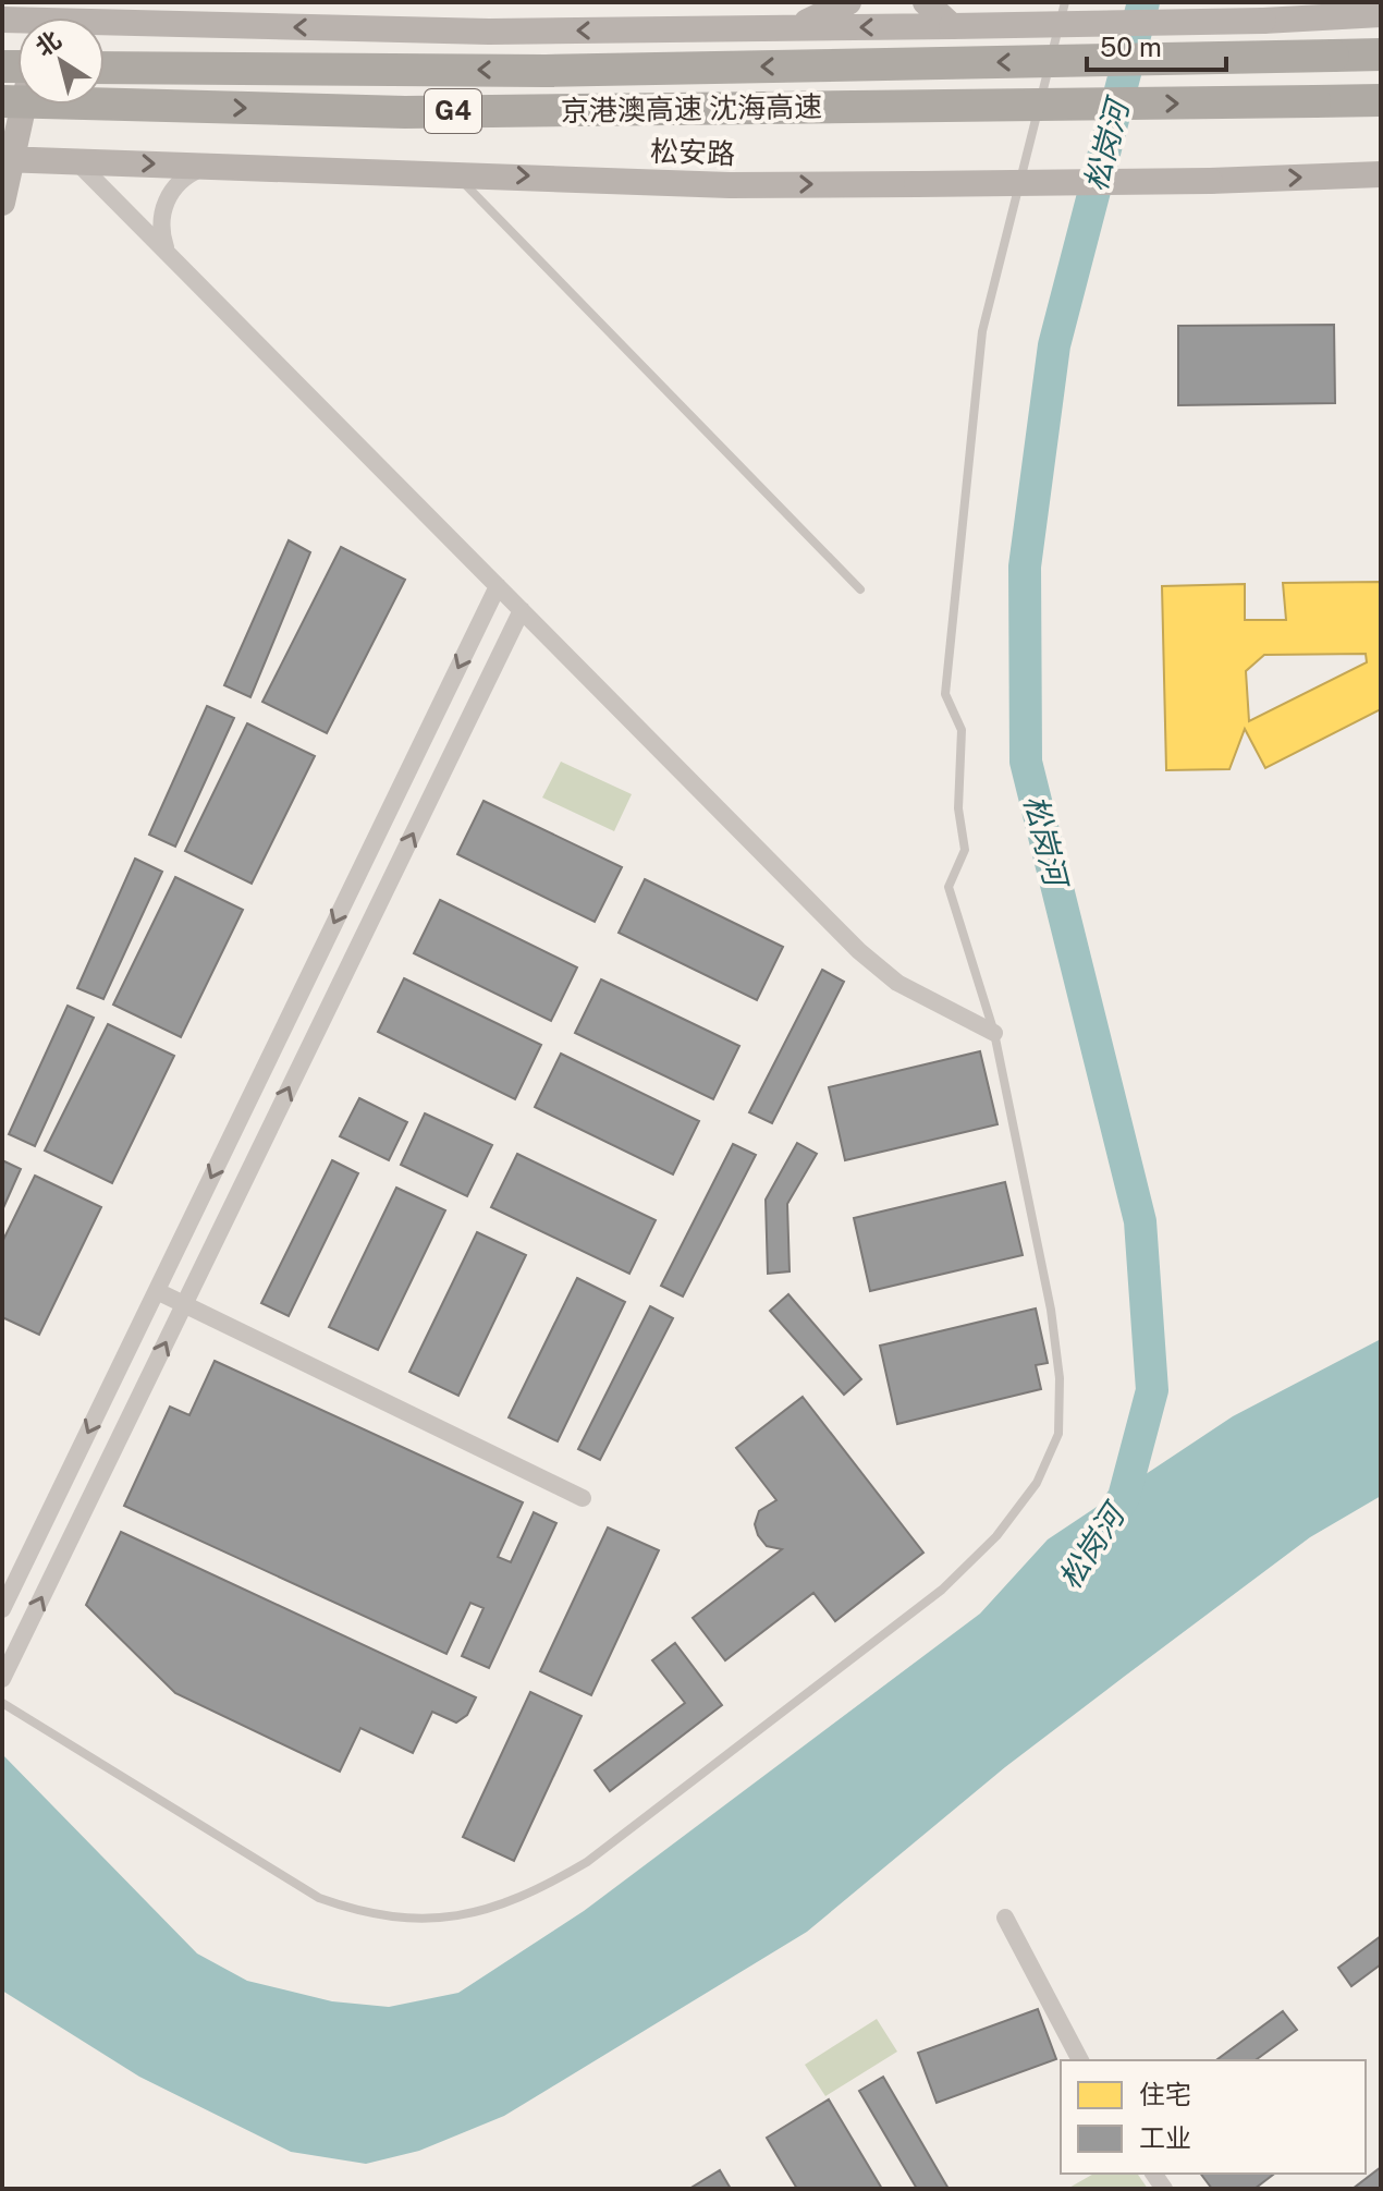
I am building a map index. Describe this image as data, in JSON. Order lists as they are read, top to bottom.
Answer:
{
  "streets": {
    "highway": ["京港澳高速 沈海高速", "G4"],
    "main road": ["松安路"]
  },
  "water": ["松岗河"],
  "legend": ["住宅", "工业"],
  "scale_bar": "50 m",
  "north": "top left"
}
